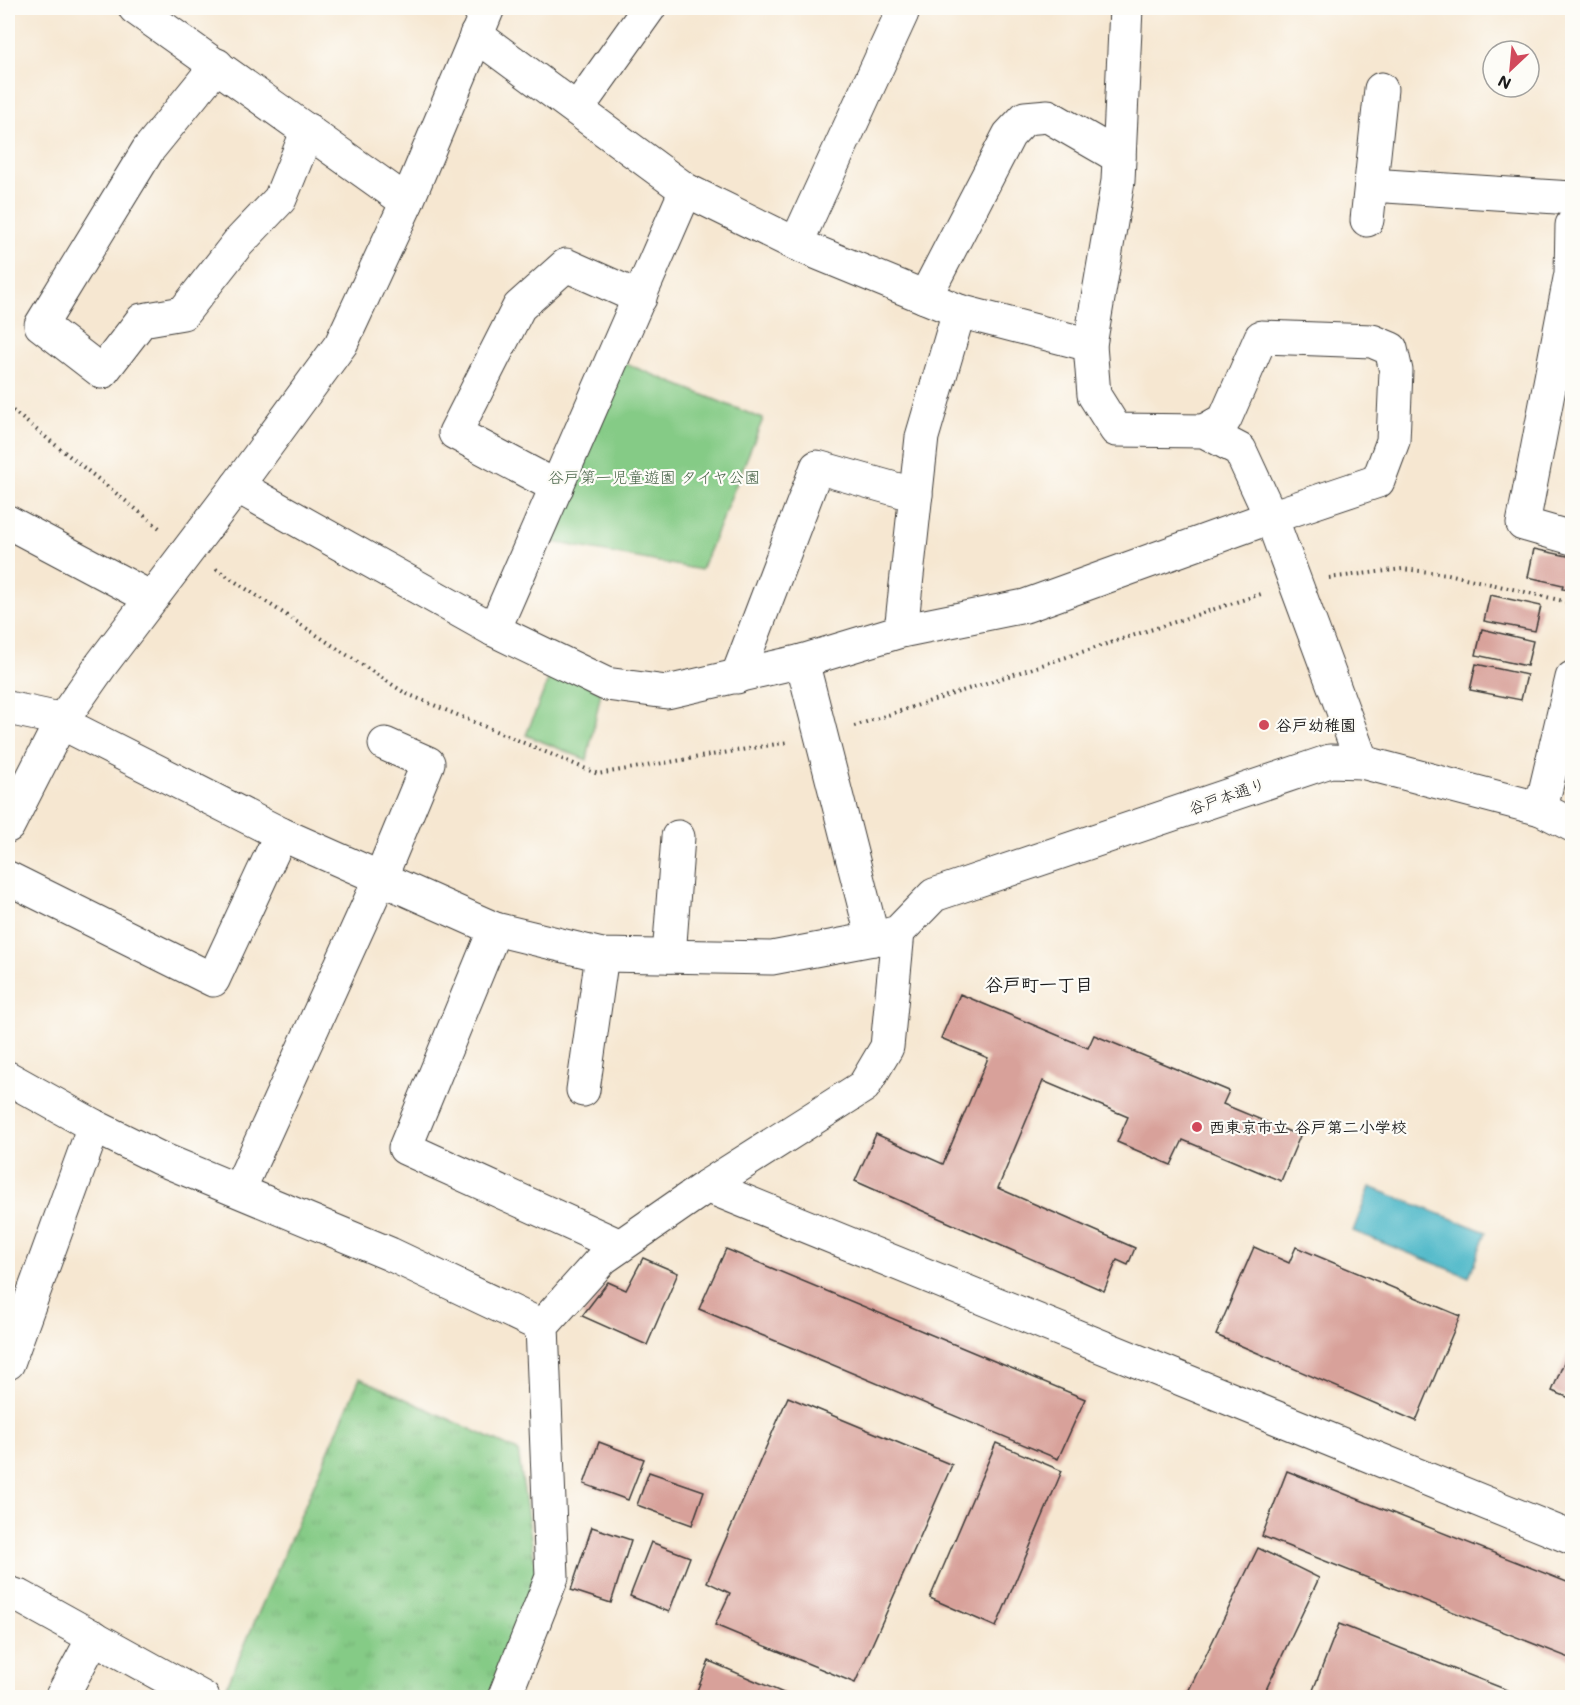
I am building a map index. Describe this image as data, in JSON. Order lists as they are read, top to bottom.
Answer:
{
  "streets": {
    "street": ["谷戸本通り"]
  },
  "districts": ["谷戸町一丁目"],
  "parks": ["谷戸第一児童遊園 タイヤ公園"],
  "places": ["谷戸幼稚園", "西東京市立 谷戸第二小学校"],
  "north": "bottom left"
}
